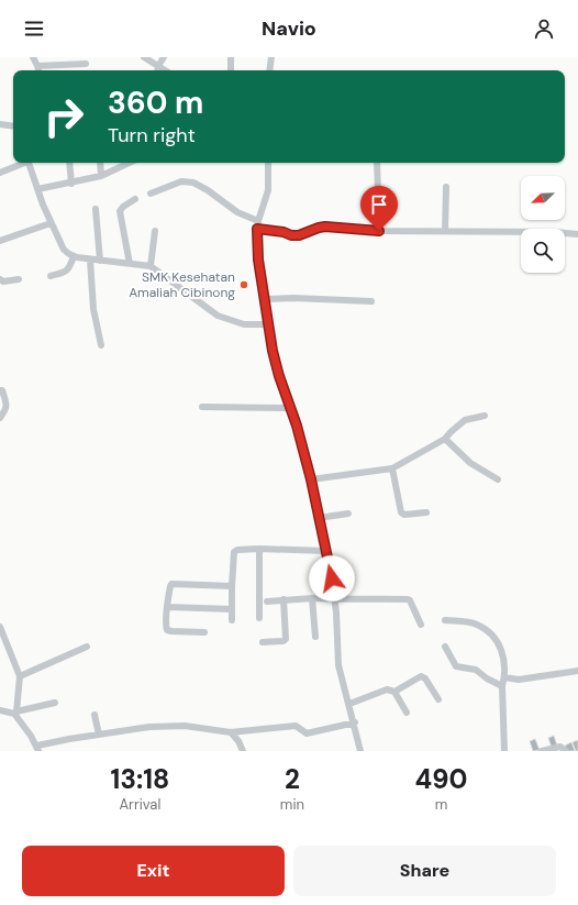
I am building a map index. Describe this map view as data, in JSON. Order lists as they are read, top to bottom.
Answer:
{
  "places": ["SMK Kesehatan Amaliah Cibinong"],
  "north": "bottom left",
  "page": {
    "header": "Navio",
    "turn": ["360 m", "Turn right"],
    "eta": [
      "13:18",
      "Arrival",
      "2",
      "min",
      "490",
      "m"
    ],
    "buttons": ["Exit", "Share"]
  }
}
